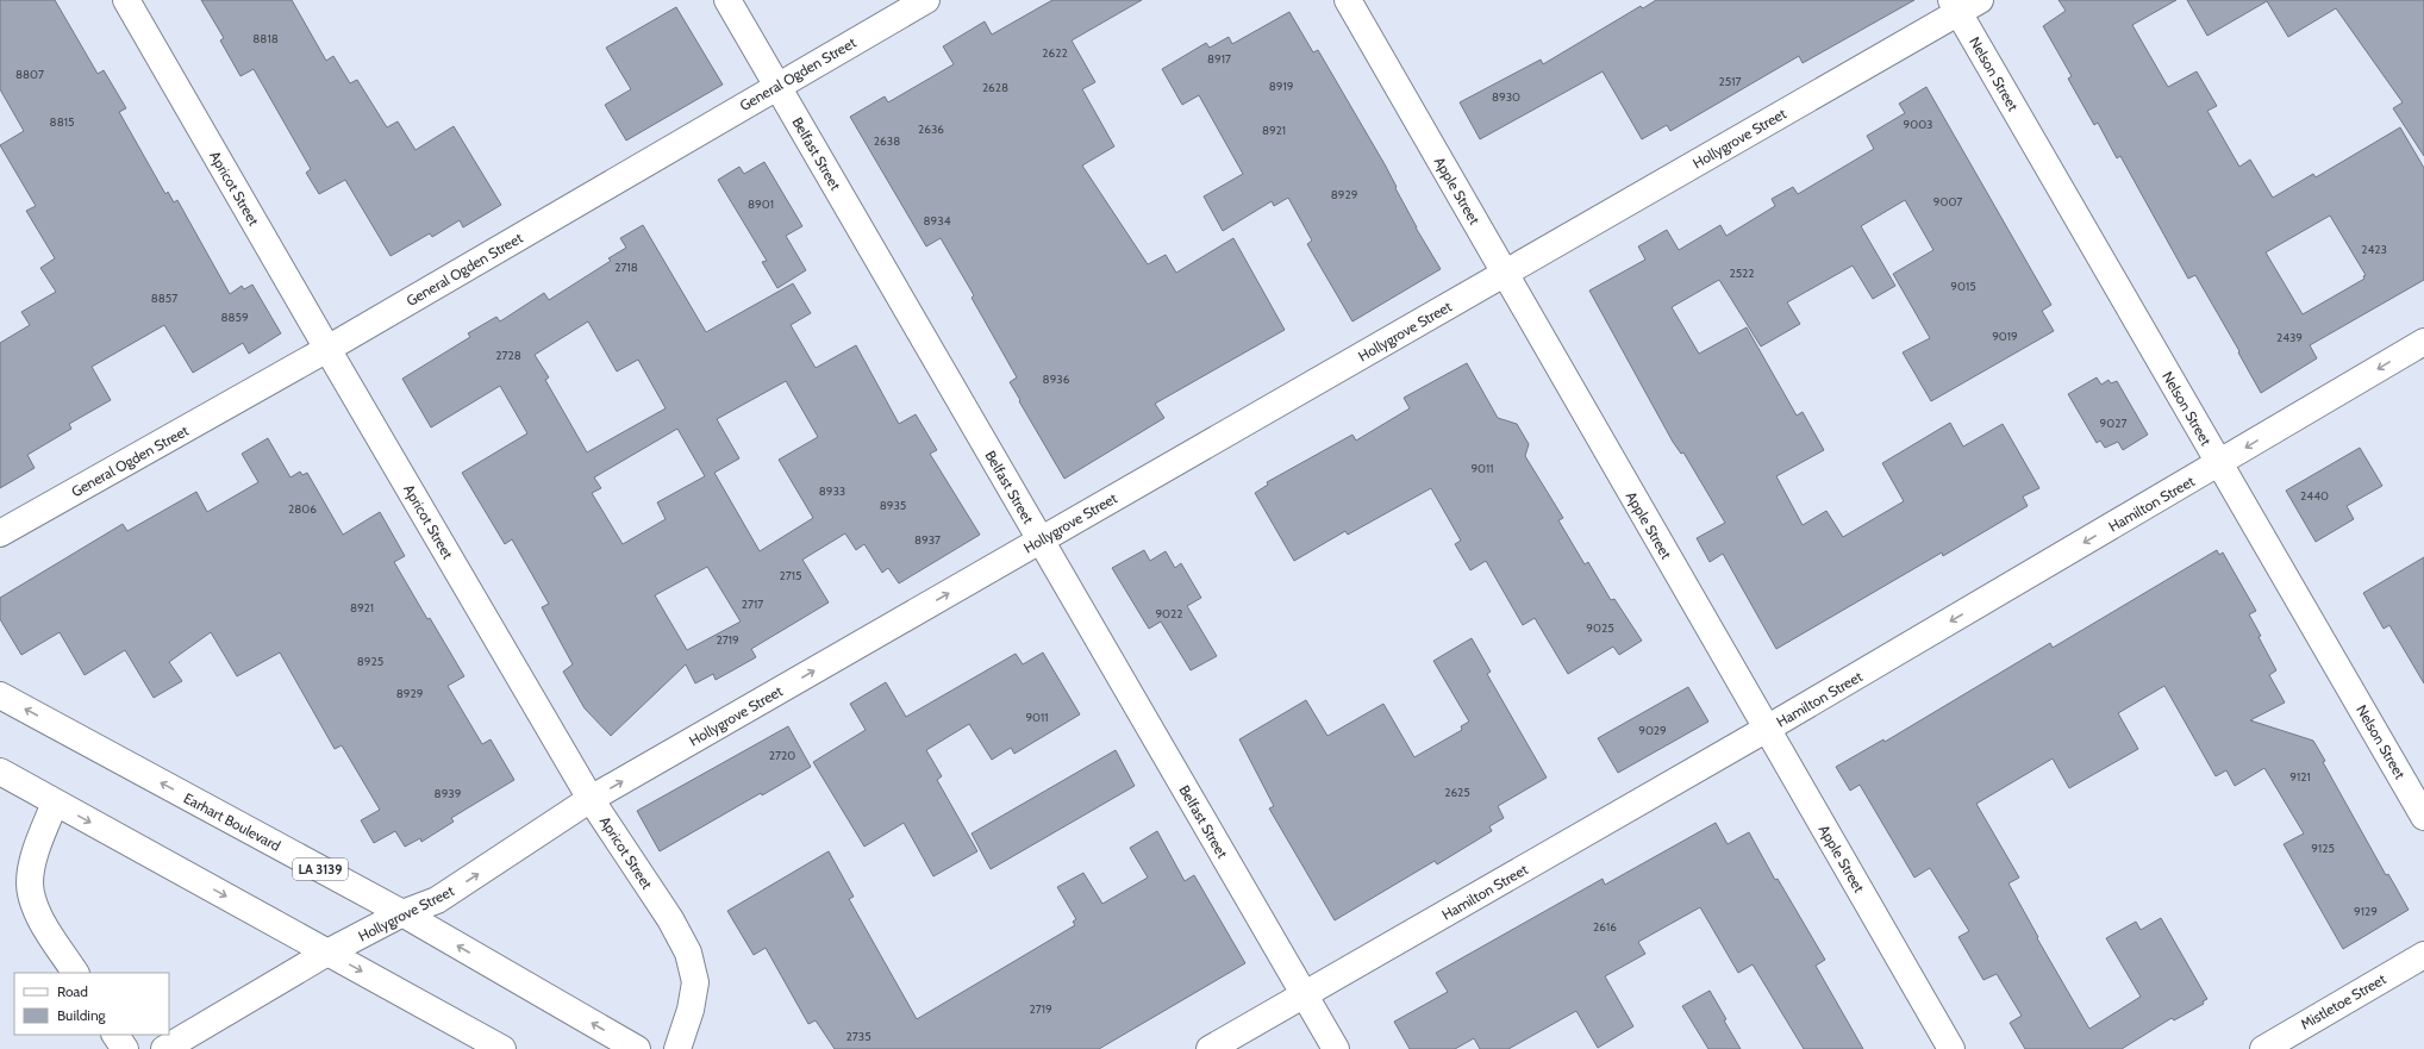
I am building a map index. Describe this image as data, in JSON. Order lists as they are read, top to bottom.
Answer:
{
  "streets": {
    "street": [
      "General Ogden Street",
      "Nelson Street",
      "Hollygrove Street",
      "Belfast Street",
      "Apricot Street",
      "Apple Street",
      "Hamilton Street",
      "Earhart Boulevard",
      "LA 3139",
      "Mistletoe Street"
    ]
  },
  "crossings": [
    ["General Ogden Street", "Belfast Street"],
    ["General Ogden Street", "Apricot Street"],
    ["Nelson Street", "Hollygrove Street"],
    ["Nelson Street", "Hamilton Street"],
    ["Hollygrove Street", "Belfast Street"],
    ["Hollygrove Street", "Apricot Street"],
    ["Hollygrove Street", "Apple Street"],
    ["Hollygrove Street", "Earhart Boulevard"],
    ["Belfast Street", "Hamilton Street"],
    ["Apple Street", "Hamilton Street"]
  ],
  "one_way": ["Hollygrove Street", "Hamilton Street"],
  "house_numbers": [
    "8818",
    "2622",
    "8917",
    "8807",
    "2517",
    "8919",
    "2628",
    "8930",
    "8815",
    "9003",
    "2636",
    "8921",
    "2638",
    "8929",
    "9007",
    "8901",
    "8934",
    "2423",
    "2718",
    "2522",
    "9015",
    "8857",
    "8859",
    "9019",
    "2439",
    "2728",
    "8936",
    "9027",
    "9011",
    "8933",
    "2440",
    "8935",
    "2806",
    "8937",
    "2715",
    "2717",
    "8921",
    "9022",
    "9025",
    "2719",
    "8925",
    "8929",
    "9011",
    "9029",
    "2720",
    "9121",
    "2625",
    "8939",
    "9125",
    "9129",
    "2616",
    "2719",
    "2735"
  ],
  "legend": ["Road", "Building"]
}
